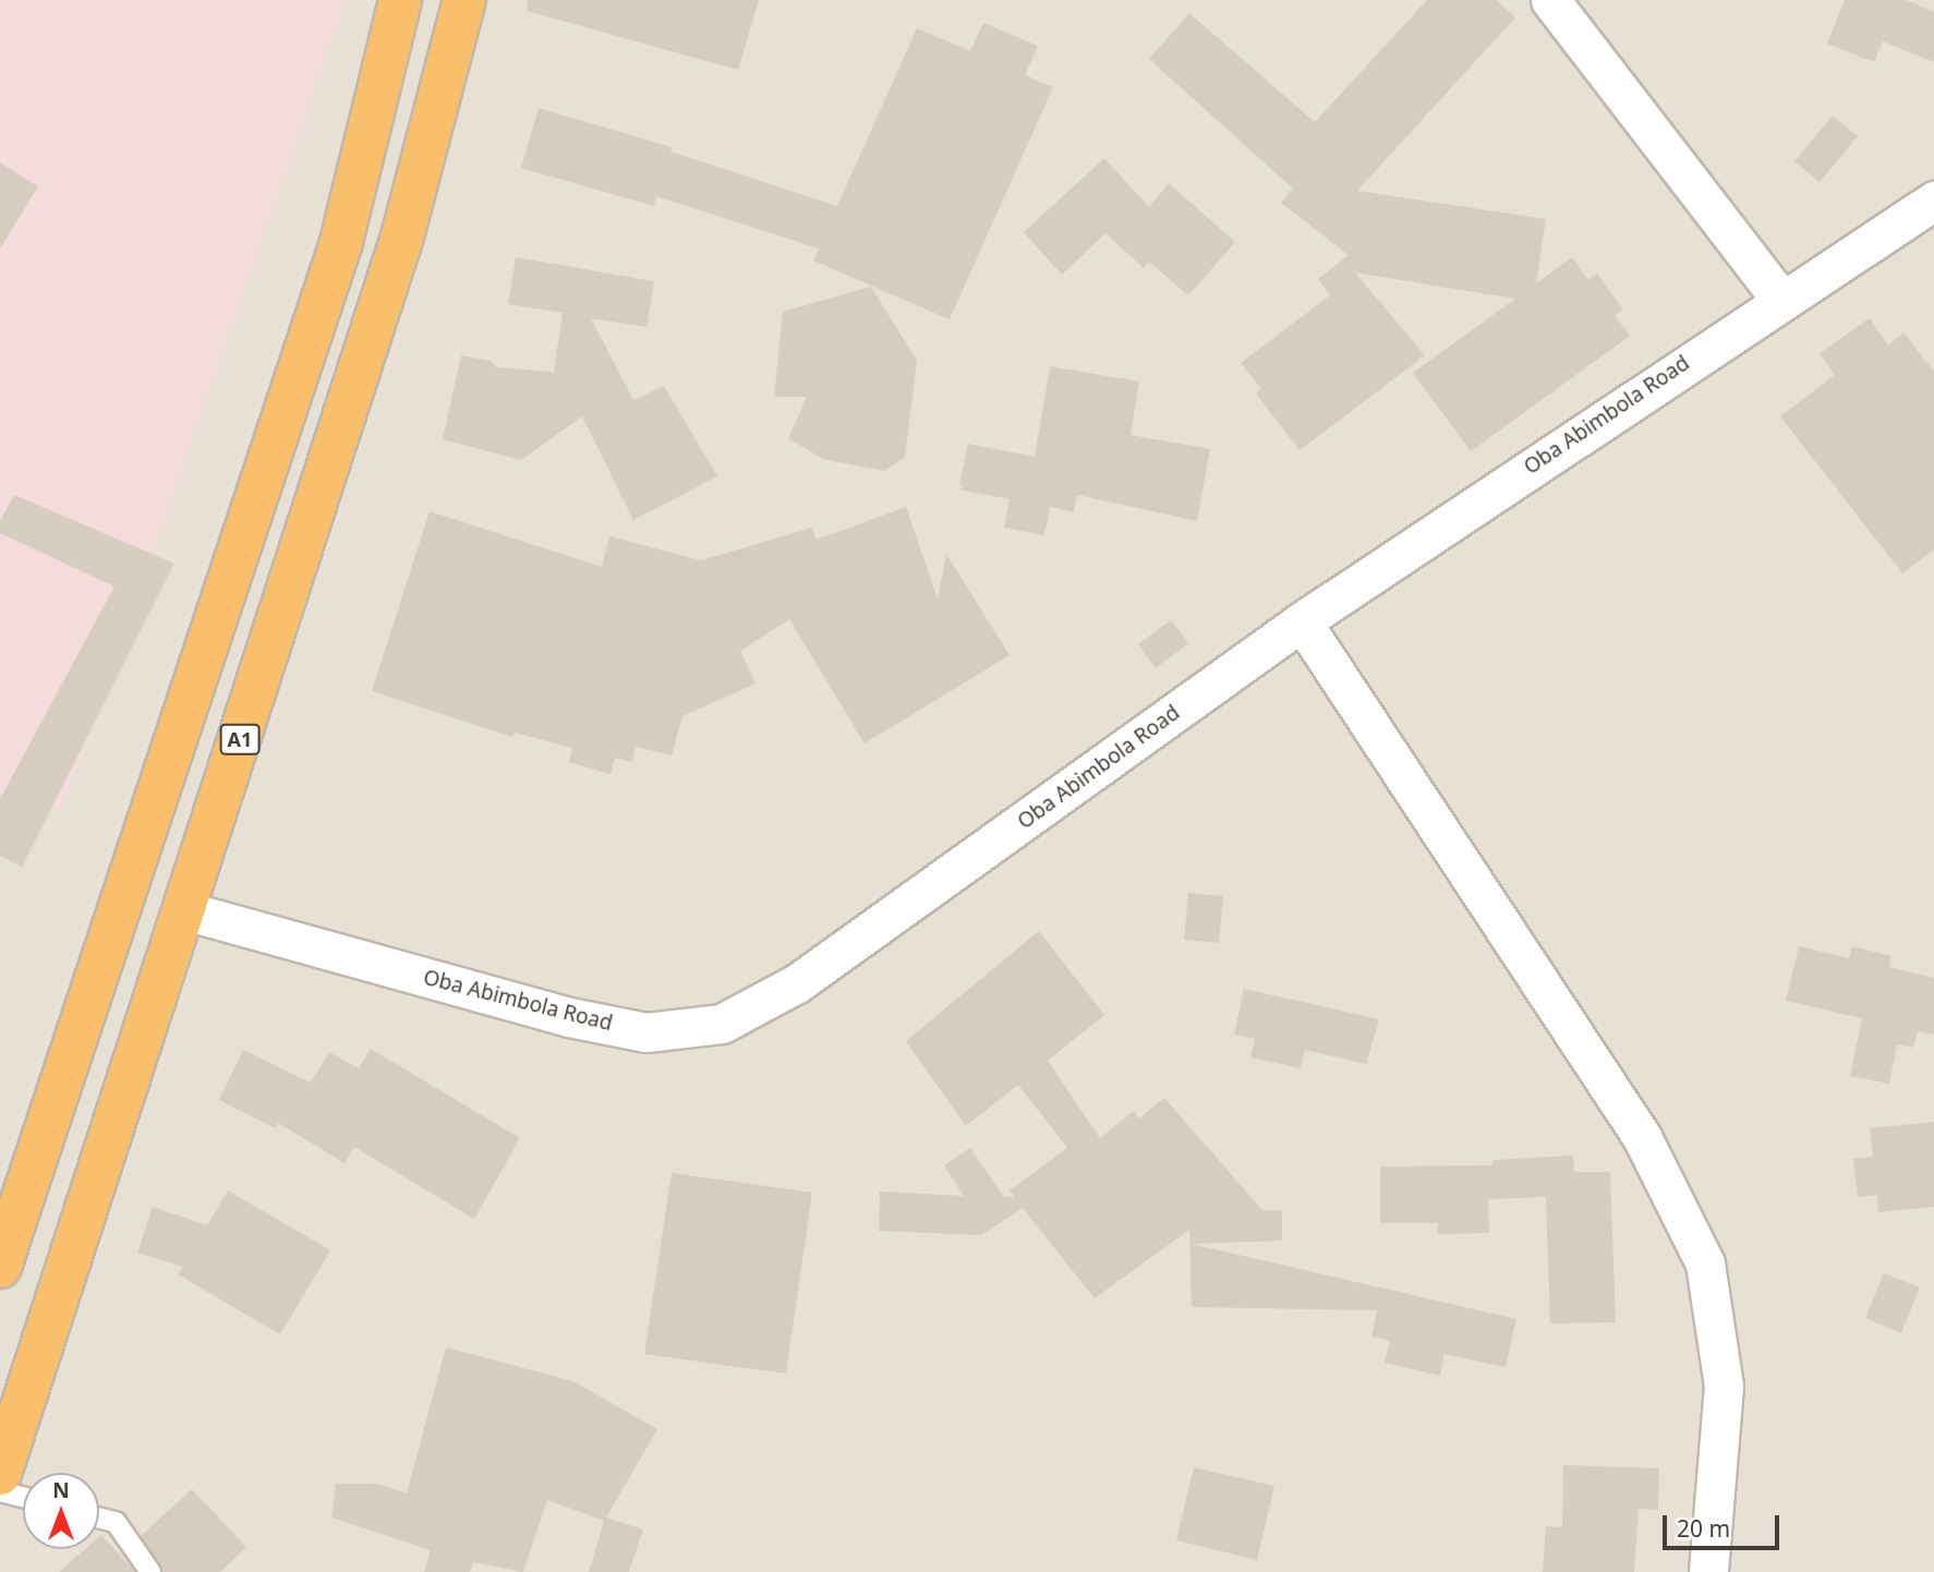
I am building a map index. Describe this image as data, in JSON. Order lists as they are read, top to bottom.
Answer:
{
  "streets": {
    "highway": ["A1"],
    "street": ["Oba Abimbola Road"]
  },
  "crossings": [
    ["Oba Abimbola Road", "A1"]
  ],
  "scale_bar": "20 m",
  "north": "top"
}
